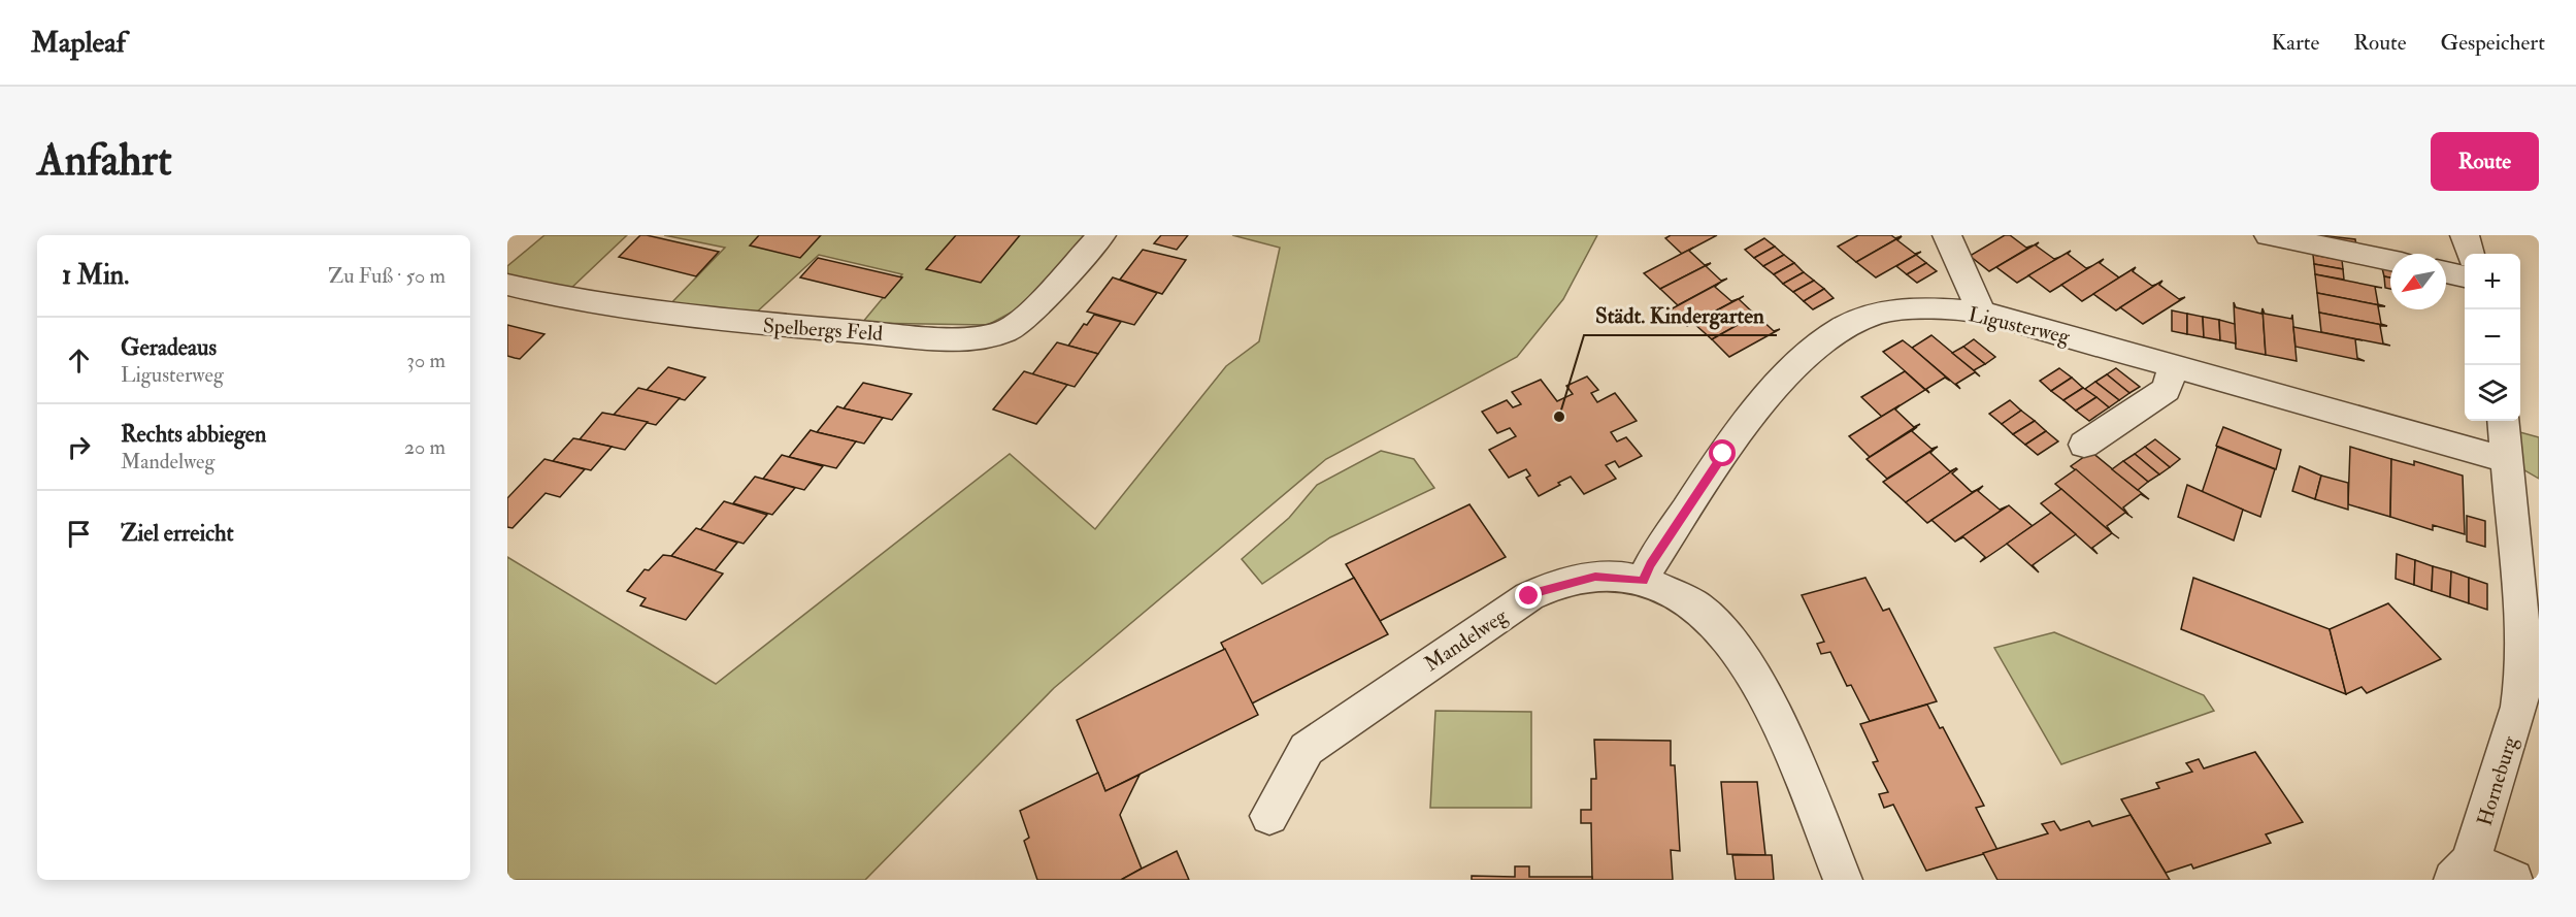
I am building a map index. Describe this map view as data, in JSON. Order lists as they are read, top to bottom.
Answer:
{
  "streets": {
    "street": [
      "Ligusterweg",
      "Spelbergs Feld",
      "Mandelweg",
      "Horneburg"
    ]
  },
  "crossings": [
    ["Ligusterweg", "Mandelweg"],
    ["Ligusterweg", "Horneburg"]
  ],
  "places": ["Städt. Kindergarten"],
  "north": "bottom left",
  "page": {
    "header": "Mapleaf",
    "nav": ["Karte", "Route", "Gespeichert"],
    "buttons": "Route",
    "title": "Anfahrt",
    "heading": ["1 Min.", "Zu Fuß · 50 m"],
    "map_buttons": ["+", "−"],
    "list": [
      ["Geradeaus", "Ligusterweg", "30 m"],
      ["Rechts abbiegen", "Mandelweg", "20 m"],
      "Ziel erreicht"
    ]
  }
}
